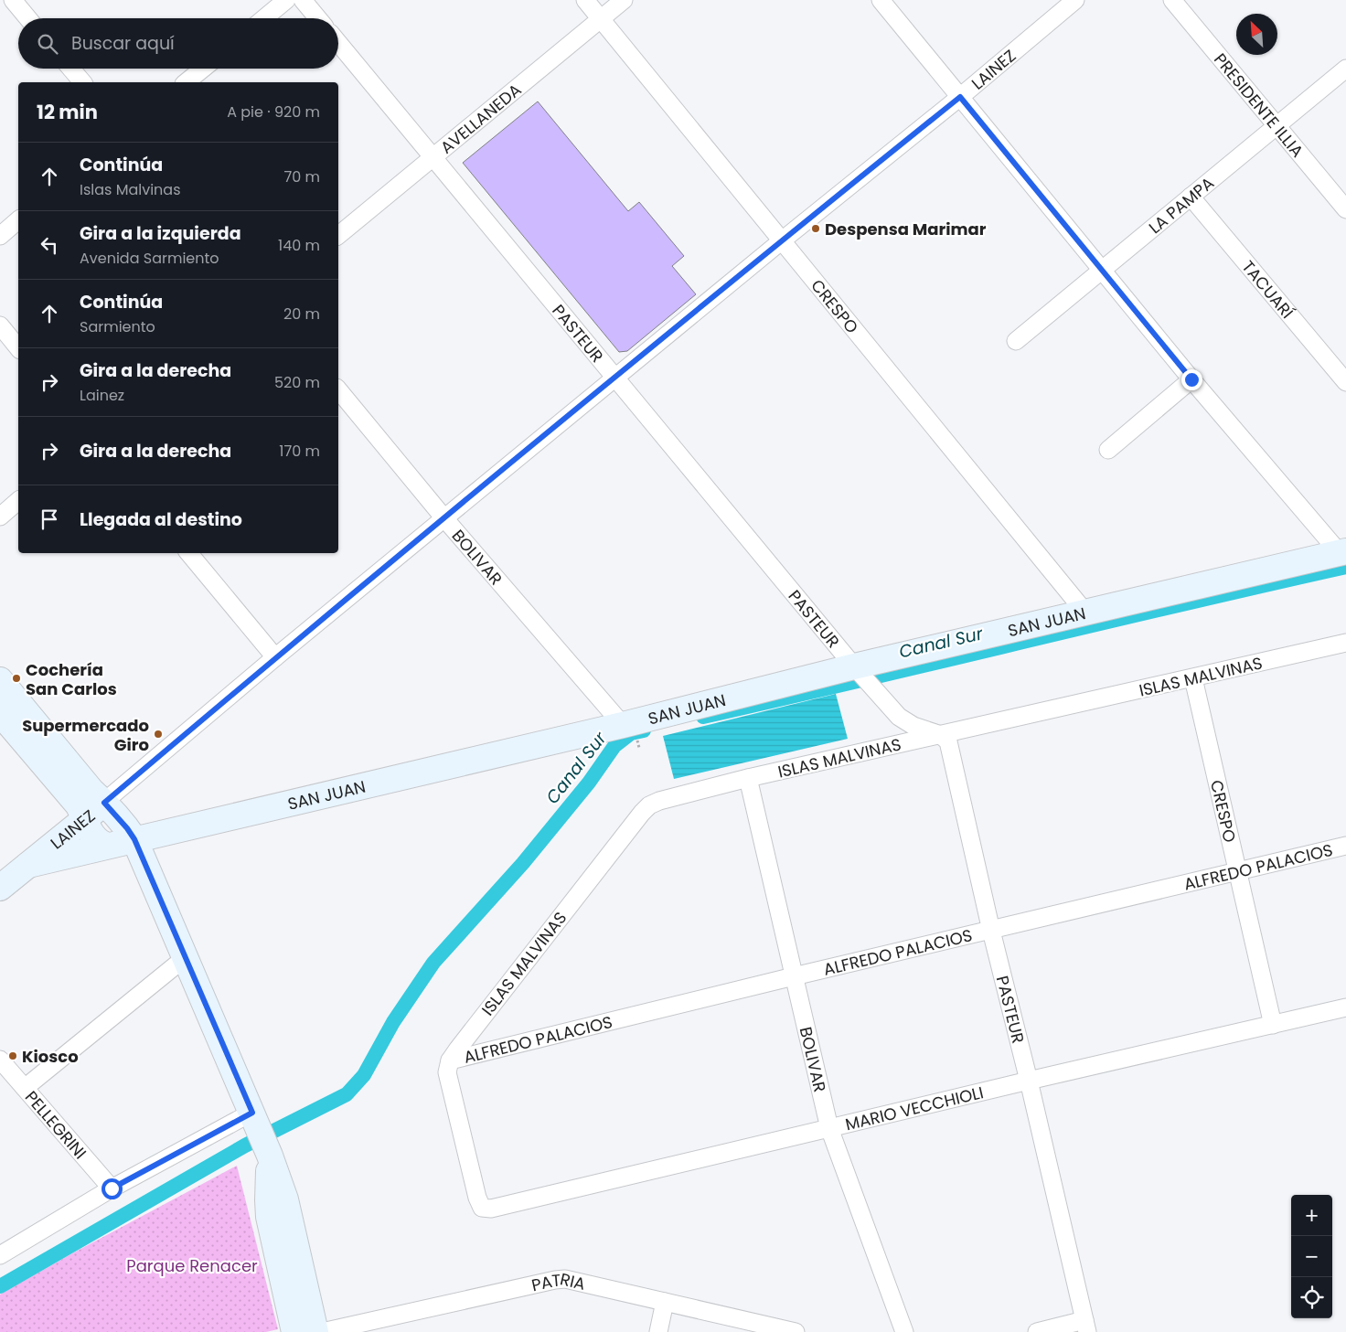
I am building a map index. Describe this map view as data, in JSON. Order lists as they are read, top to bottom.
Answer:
{
  "streets": {
    "street": [
      "LAINEZ",
      "PRESIDENTE ILLIA",
      "AVELLANEDA",
      "LA PAMPA",
      "TACUARÍ",
      "CRESPO",
      "PASTEUR",
      "BOLIVAR",
      "SAN JUAN",
      "ISLAS MALVINAS",
      "ALFREDO PALACIOS",
      "MARIO VECCHIOLI",
      "PELLEGRINI",
      "PATRIA"
    ]
  },
  "crossings": [
    ["LAINEZ", "CRESPO"],
    ["LAINEZ", "PASTEUR"],
    ["LAINEZ", "BOLIVAR"],
    ["LAINEZ", "SAN JUAN"],
    ["PRESIDENTE ILLIA", "LA PAMPA"],
    ["AVELLANEDA", "CRESPO"],
    ["AVELLANEDA", "PASTEUR"],
    ["LA PAMPA", "TACUARÍ"],
    ["CRESPO", "SAN JUAN"],
    ["CRESPO", "ISLAS MALVINAS"],
    ["CRESPO", "ALFREDO PALACIOS"],
    ["CRESPO", "MARIO VECCHIOLI"],
    ["PASTEUR", "SAN JUAN"],
    ["PASTEUR", "ISLAS MALVINAS"],
    ["PASTEUR", "ALFREDO PALACIOS"],
    ["PASTEUR", "MARIO VECCHIOLI"],
    ["BOLIVAR", "SAN JUAN"],
    ["BOLIVAR", "ISLAS MALVINAS"],
    ["BOLIVAR", "ALFREDO PALACIOS"],
    ["BOLIVAR", "MARIO VECCHIOLI"],
    ["ISLAS MALVINAS", "ALFREDO PALACIOS"],
    ["ISLAS MALVINAS", "MARIO VECCHIOLI"],
    ["ALFREDO PALACIOS", "MARIO VECCHIOLI"]
  ],
  "water": ["Canal Sur"],
  "parks": ["Parque Renacer"],
  "places": [
    "Despensa Marimar",
    "Cochería San Carlos",
    "Supermercado Giro",
    "Kiosco"
  ],
  "north": "top left",
  "page": {
    "search": "Buscar aquí",
    "heading": ["12 min", "A pie · 920 m"],
    "list": [
      ["Continúa", "Islas Malvinas", "70 m"],
      ["Gira a la izquierda", "Avenida Sarmiento", "140 m"],
      ["Continúa", "Sarmiento", "20 m"],
      ["Gira a la derecha", "Lainez", "520 m"],
      ["Gira a la derecha", "170 m"],
      "Llegada al destino"
    ],
    "map_buttons": ["+", "−"]
  }
}
